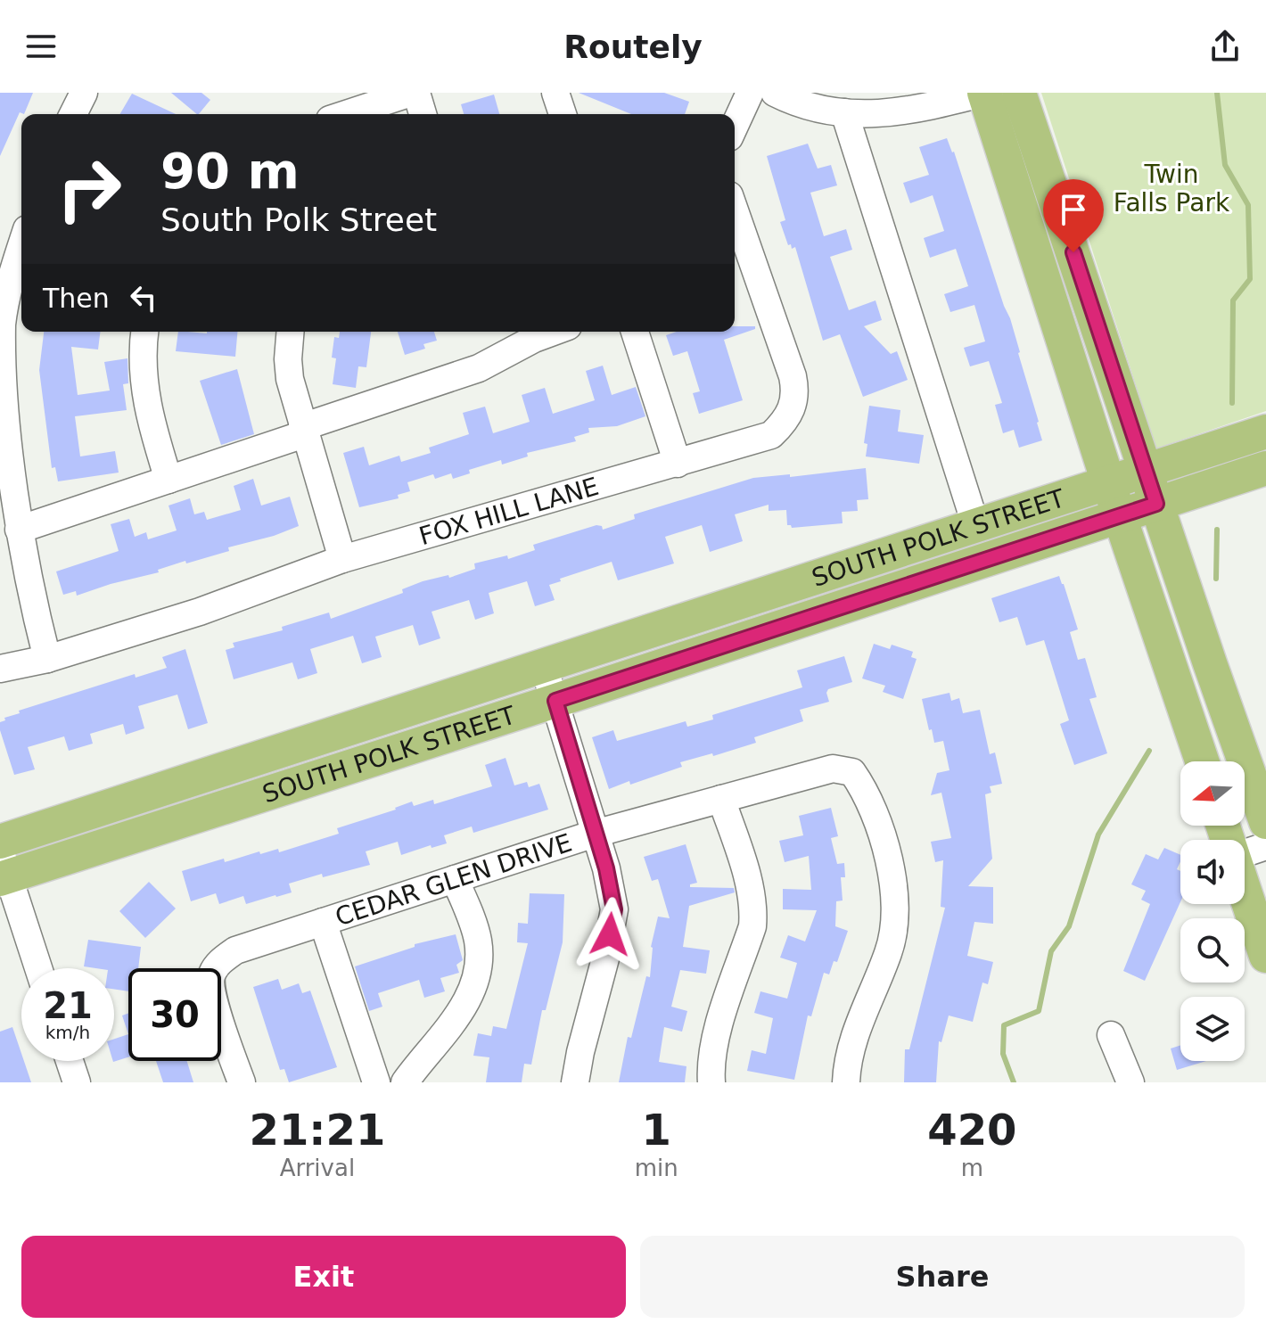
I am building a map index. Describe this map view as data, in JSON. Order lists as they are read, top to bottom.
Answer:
{
  "streets": {
    "main road": ["SOUTH POLK STREET"],
    "street": ["FOX HILL LANE", "CEDAR GLEN DRIVE"]
  },
  "parks": ["Twin Falls Park"],
  "north": "left",
  "page": {
    "header": "Routely",
    "turn": ["90 m", "South Polk Street"],
    "then": "Then",
    "speed": "21 km/h",
    "limit": "30",
    "eta": [
      "21:21",
      "Arrival",
      "1",
      "min",
      "420",
      "m"
    ],
    "buttons": ["Exit", "Share"]
  }
}
